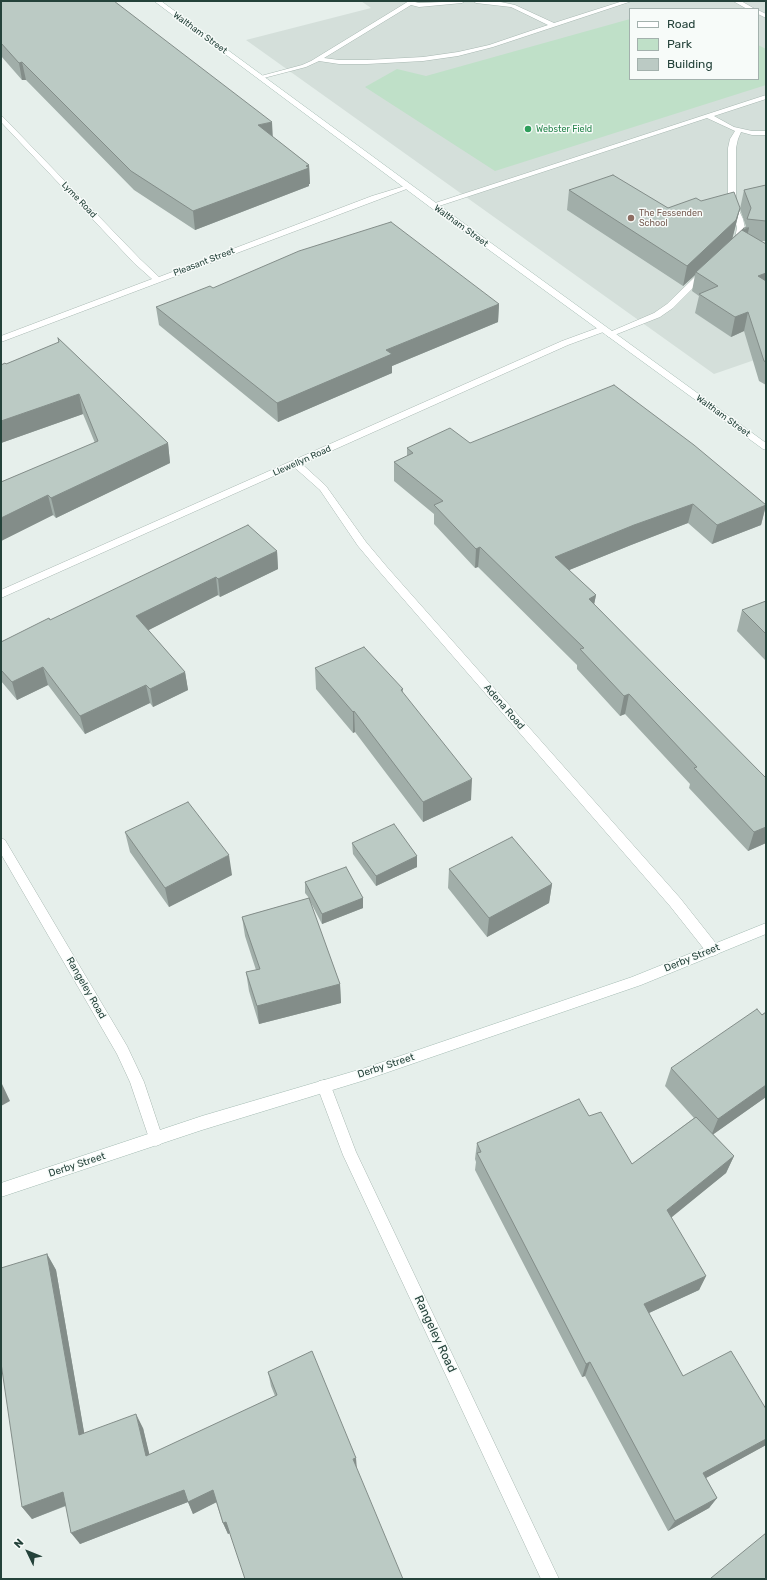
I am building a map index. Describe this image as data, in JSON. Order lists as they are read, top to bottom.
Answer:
{
  "streets": {
    "street": [
      "Waltham Street",
      "Lyme Road",
      "Pleasant Street",
      "Llewellyn Road",
      "Adena Road",
      "Derby Street",
      "Rangeley Road"
    ]
  },
  "crossings": [
    ["Waltham Street", "Pleasant Street"],
    ["Waltham Street", "Llewellyn Road"],
    ["Lyme Road", "Pleasant Street"],
    ["Llewellyn Road", "Adena Road"],
    ["Adena Road", "Derby Street"],
    ["Derby Street", "Rangeley Road"]
  ],
  "places": ["Webster Field", "The Fessenden School"],
  "legend": ["Road", "Park", "Building"],
  "north": "top left"
}
